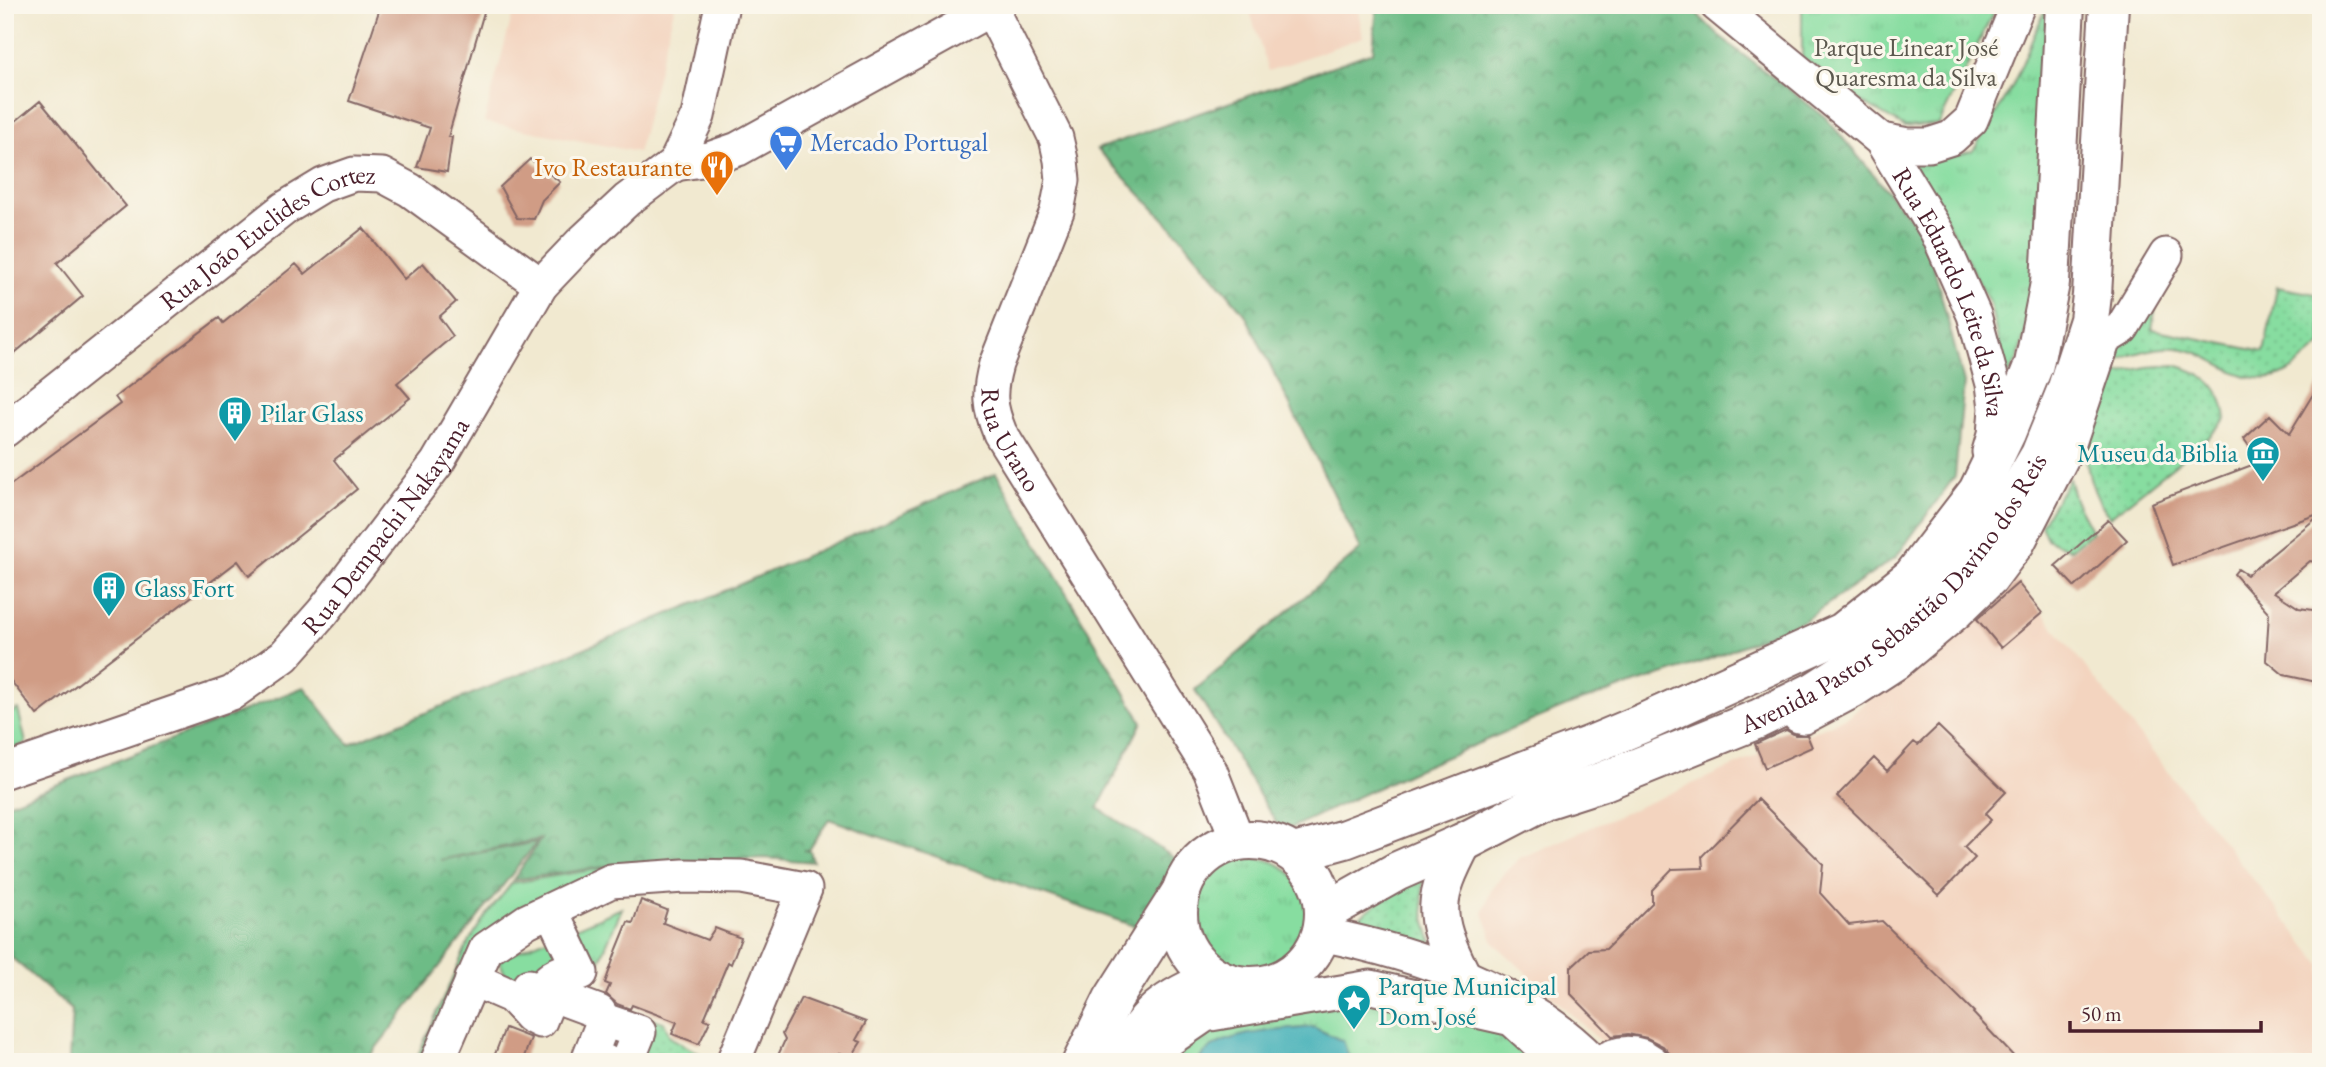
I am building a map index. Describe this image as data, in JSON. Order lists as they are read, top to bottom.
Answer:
{
  "streets": {
    "main road": ["Avenida Pastor Sebastião Davino dos Reis"],
    "street": [
      "Rua João Euclides Cortez",
      "Rua Eduardo Leite da Silva",
      "Rua Urano",
      "Rua Dempachi Nakayama"
    ]
  },
  "crossings": [
    ["Rua João Euclides Cortez", "Rua Dempachi Nakayama"],
    ["Rua Eduardo Leite da Silva", "Avenida Pastor Sebastião Davino dos Reis"],
    ["Rua Urano", "Avenida Pastor Sebastião Davino dos Reis"]
  ],
  "parks": ["Parque Linear José Quaresma da Silva"],
  "places": {
    "supermarket": ["Mercado Portugal"],
    "restaurant": ["Ivo Restaurante"],
    "building": ["Pilar Glass", "Glass Fort"],
    "museum": ["Museu da Biblia"],
    "place": ["Parque Municipal Dom José"]
  },
  "scale_bar": "50 m"
}
